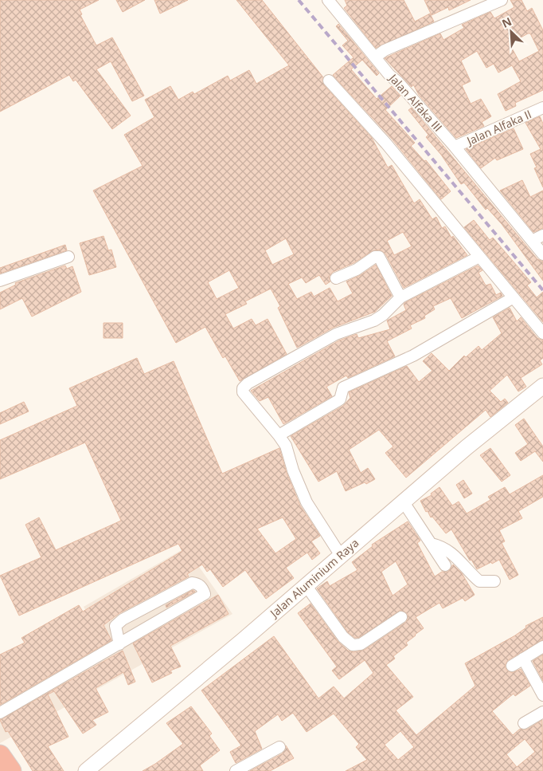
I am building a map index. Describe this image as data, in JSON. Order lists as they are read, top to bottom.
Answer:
{
  "streets": {
    "main road": ["Jalan Aluminium Raya"],
    "street": ["Jalan Alfaka III", "Jalan Alfaka II"]
  },
  "crossings": [
    ["Jalan Alfaka III", "Jalan Alfaka II"]
  ],
  "north": "top left"
}
